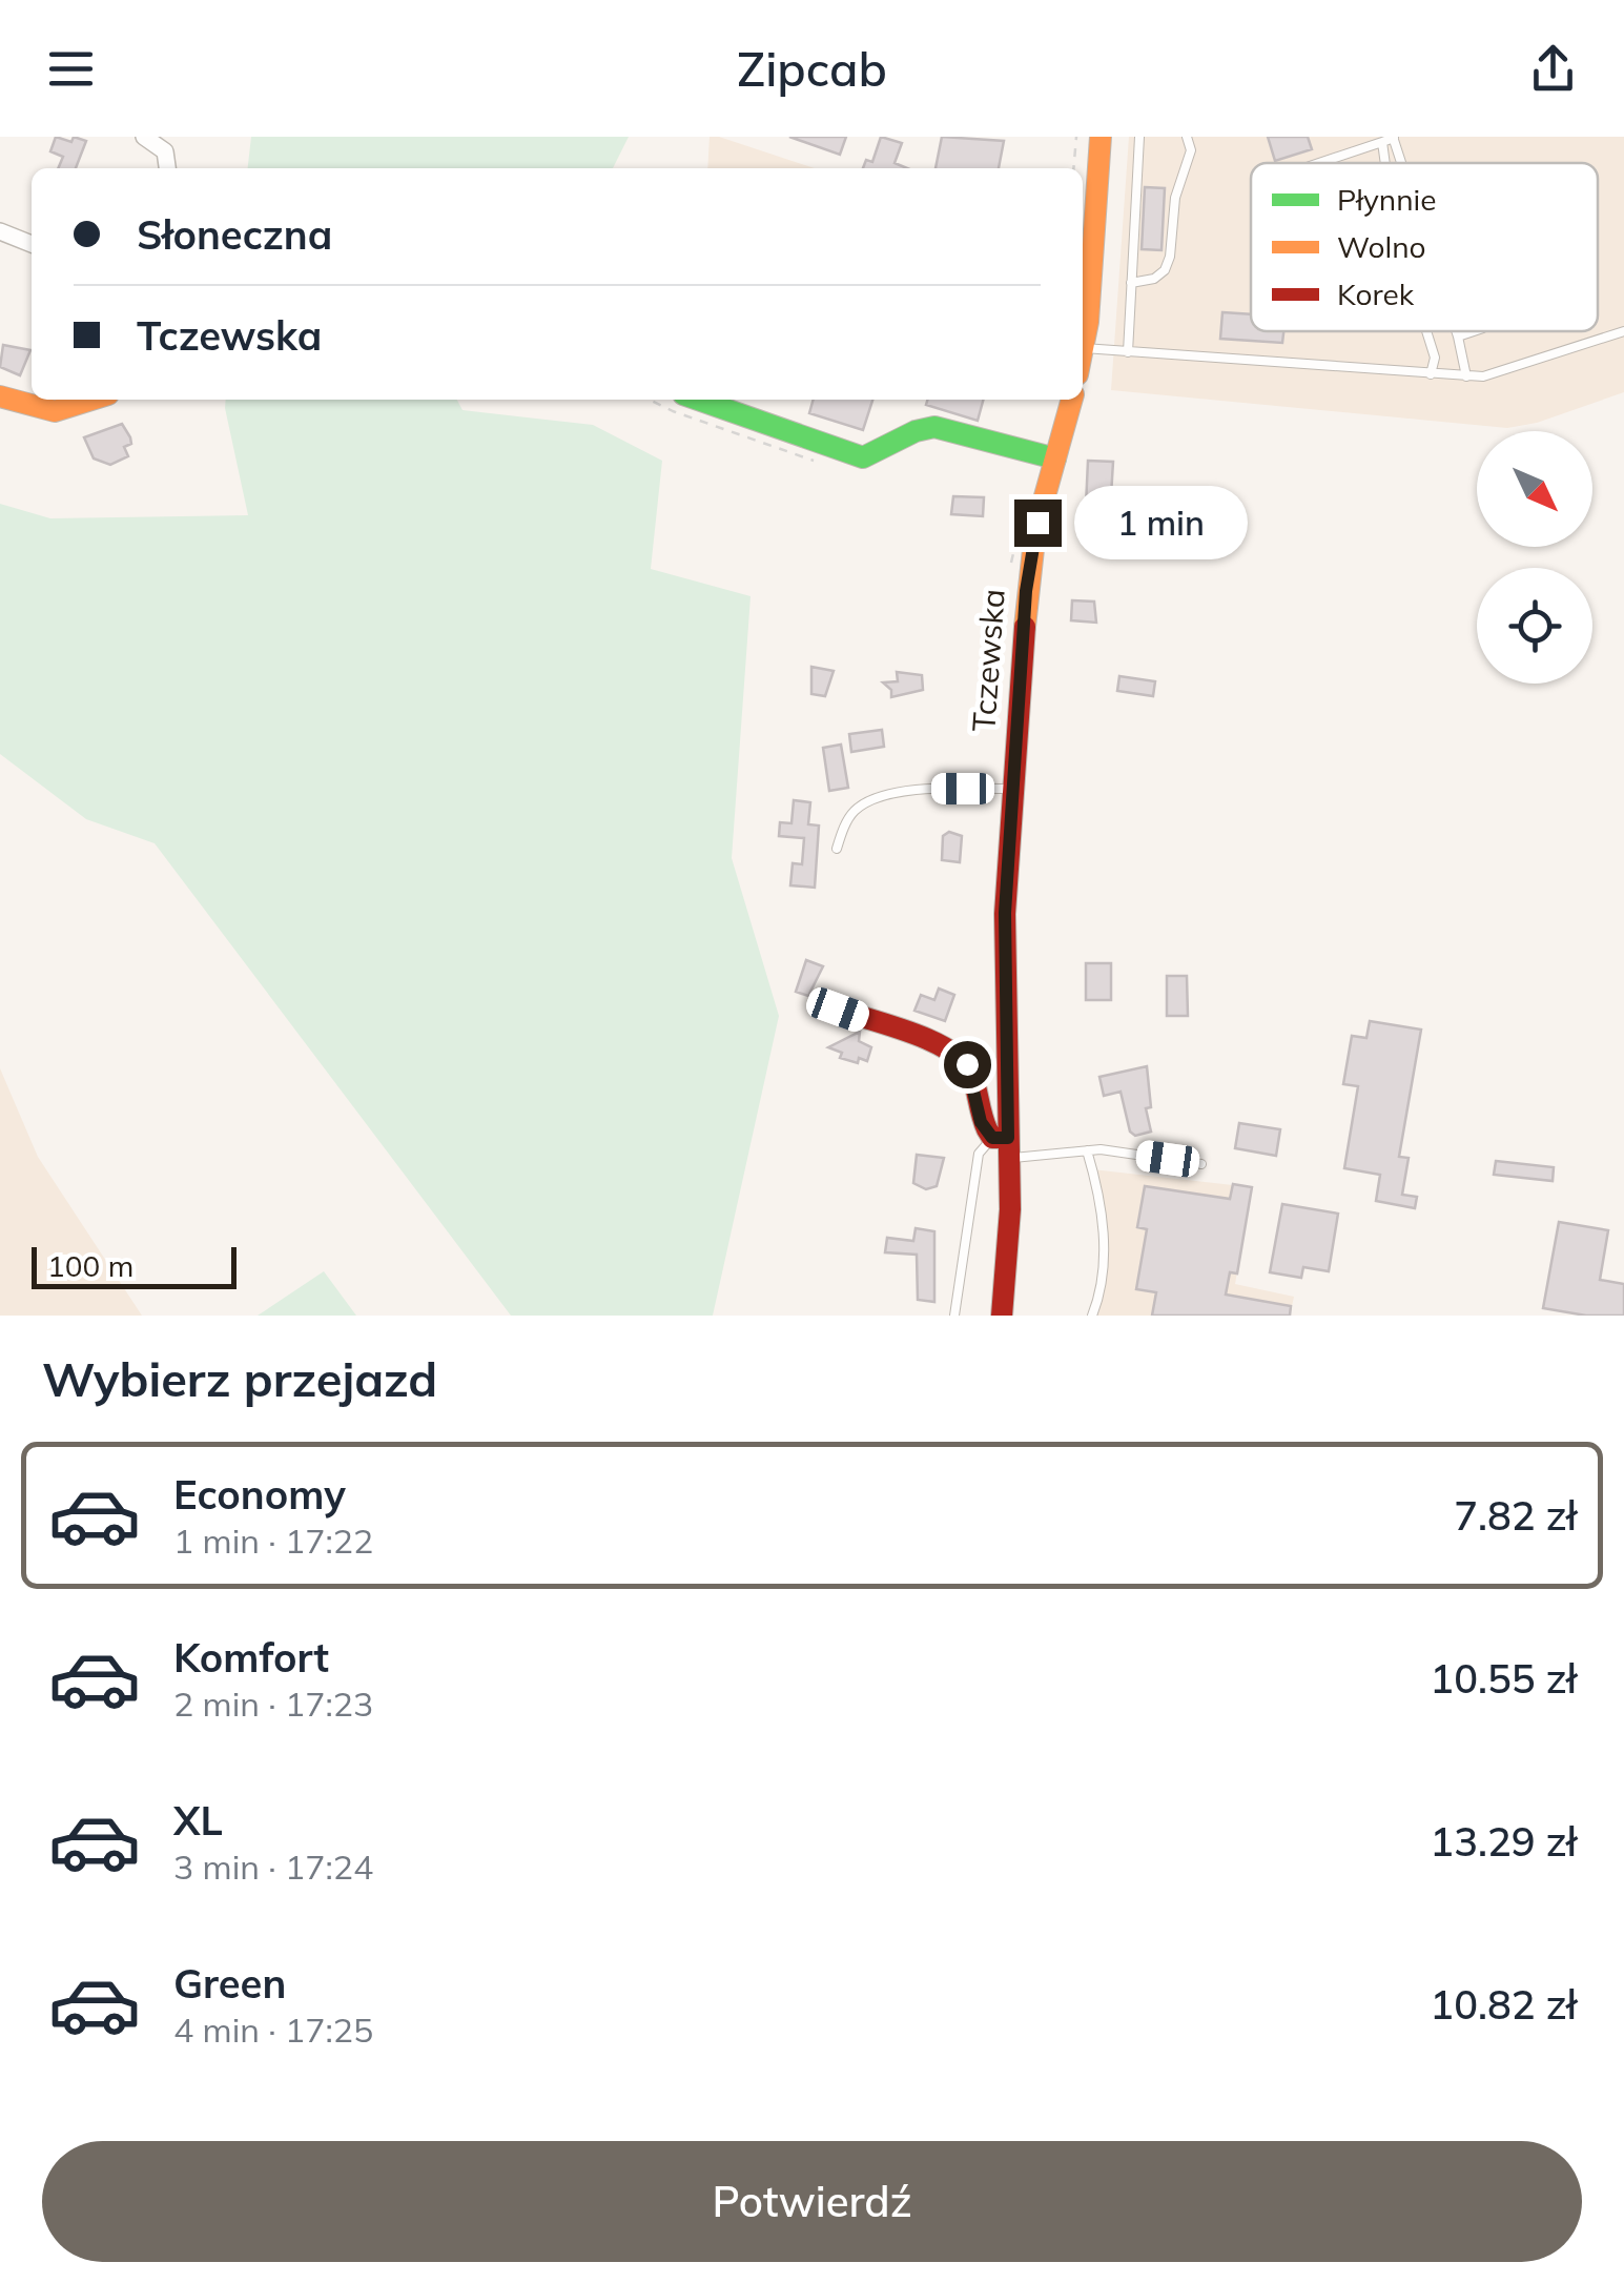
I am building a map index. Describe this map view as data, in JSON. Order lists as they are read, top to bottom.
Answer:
{
  "streets": {
    "street": ["Tczewska"]
  },
  "legend": ["Płynnie", "Wolno", "Korek"],
  "scale_bar": "100 m",
  "north": "bottom right",
  "page": {
    "header": "Zipcab",
    "banner": ["Słoneczna", "Tczewska"],
    "bubble": "1 min",
    "scale": "100 m",
    "heading": "Wybierz przejazd",
    "list": [
      {
        "name": "Economy",
        "note": "1 min · 17:22",
        "value": "7.82 zł"
      },
      {
        "name": "Komfort",
        "note": "2 min · 17:23",
        "value": "10.55 zł"
      },
      {
        "name": "XL",
        "note": "3 min · 17:24",
        "value": "13.29 zł"
      },
      {
        "name": "Green",
        "note": "4 min · 17:25",
        "value": "10.82 zł"
      }
    ],
    "buttons": "Potwierdź"
  }
}
